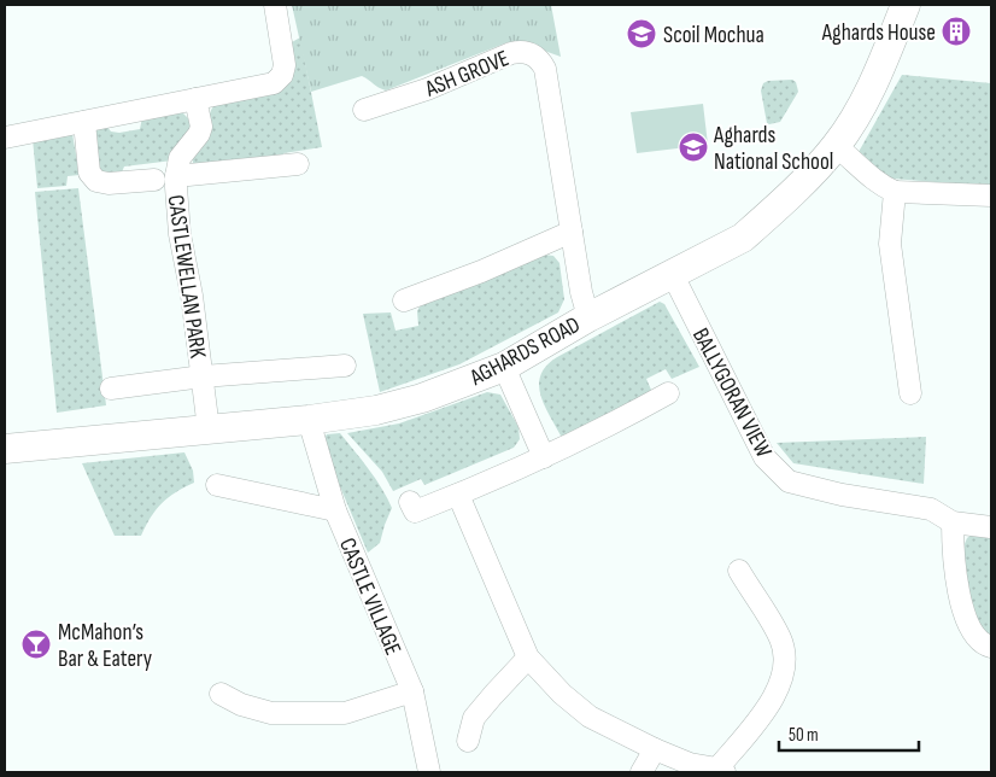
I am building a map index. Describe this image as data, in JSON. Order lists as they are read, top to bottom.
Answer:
{
  "streets": {
    "street": [
      "ASH GROVE",
      "CASTLEWELLAN PARK",
      "AGHARDS ROAD",
      "BALLYGORAN VIEW",
      "CASTLE VILLAGE"
    ]
  },
  "crossings": [
    ["ASH GROVE", "AGHARDS ROAD"],
    ["CASTLEWELLAN PARK", "AGHARDS ROAD"],
    ["AGHARDS ROAD", "BALLYGORAN VIEW"],
    ["AGHARDS ROAD", "CASTLE VILLAGE"]
  ],
  "places": {
    "building": ["Aghards House"],
    "school or university": ["Scoil Mochua", "Aghards National School"],
    "bar": ["McMahon’s Bar & Eatery"]
  },
  "scale_bar": "50 m"
}
